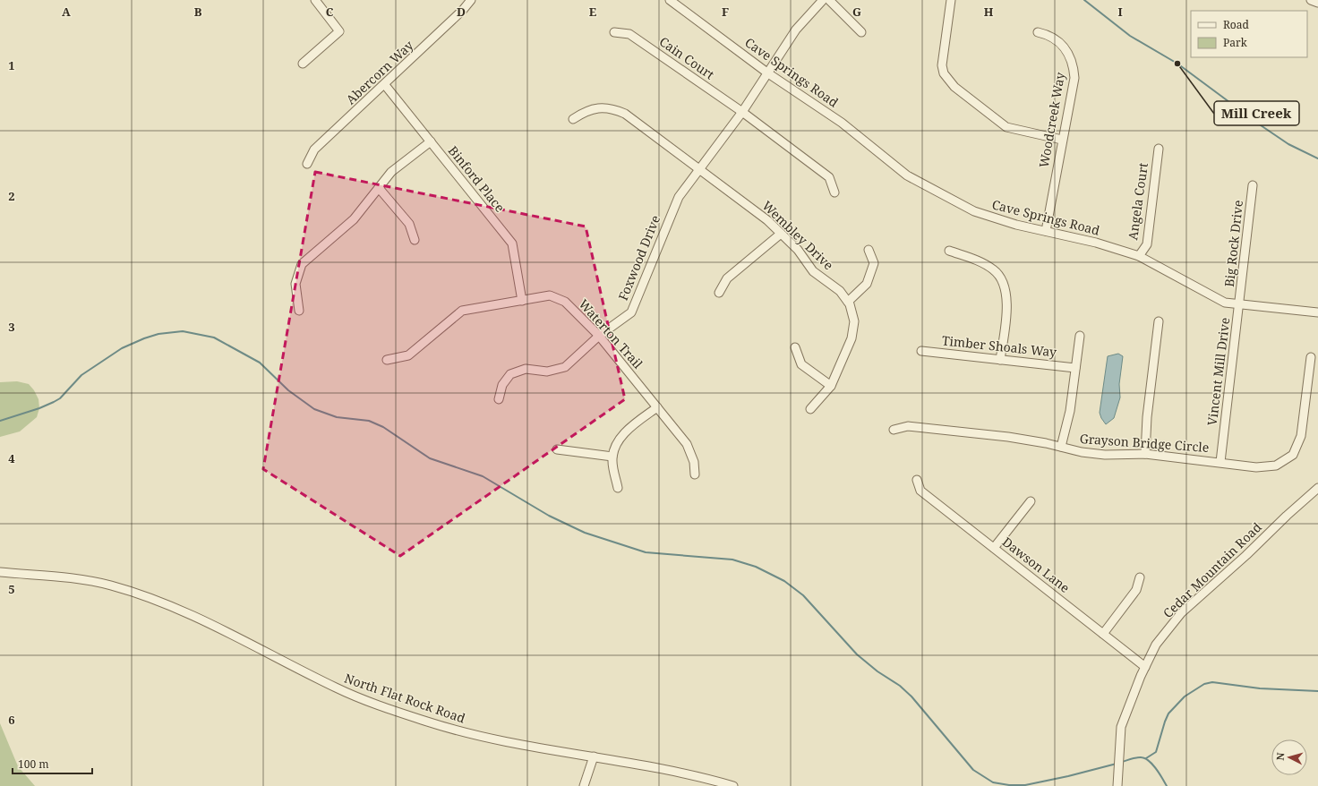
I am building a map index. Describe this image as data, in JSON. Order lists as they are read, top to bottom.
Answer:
{
  "streets": {
    "street": [
      "Cain Court",
      "Abercorn Way",
      "Cave Springs Road",
      "Woodcreek Way",
      "Binford Place",
      "Angela Court",
      "Wembley Drive",
      "Big Rock Drive",
      "Foxwood Drive",
      "Waterton Trail",
      "Timber Shoals Way",
      "Vincent Mill Drive",
      "Grayson Bridge Circle",
      "Dawson Lane",
      "Cedar Mountain Road",
      "North Flat Rock Road"
    ]
  },
  "crossings": [
    ["Cain Court", "Foxwood Drive"],
    ["Abercorn Way", "Binford Place"],
    ["Cave Springs Road", "Woodcreek Way"],
    ["Cave Springs Road", "Angela Court"],
    ["Cave Springs Road", "Big Rock Drive"],
    ["Cave Springs Road", "Foxwood Drive"],
    ["Cave Springs Road", "Vincent Mill Drive"],
    ["Binford Place", "Waterton Trail"],
    ["Wembley Drive", "Foxwood Drive"],
    ["Big Rock Drive", "Vincent Mill Drive"],
    ["Foxwood Drive", "Waterton Trail"],
    ["Vincent Mill Drive", "Grayson Bridge Circle"],
    ["Dawson Lane", "Cedar Mountain Road"]
  ],
  "places": ["Mill Creek"],
  "legend": ["Road", "Park"],
  "scale_bar": "100 m",
  "north": "left",
  "grid": {
    "columns": [
      "A",
      "B",
      "C",
      "D",
      "E",
      "F",
      "G",
      "H",
      "I"
    ],
    "rows": [
      "1",
      "2",
      "3",
      "4",
      "5",
      "6"
    ]
  }
}
